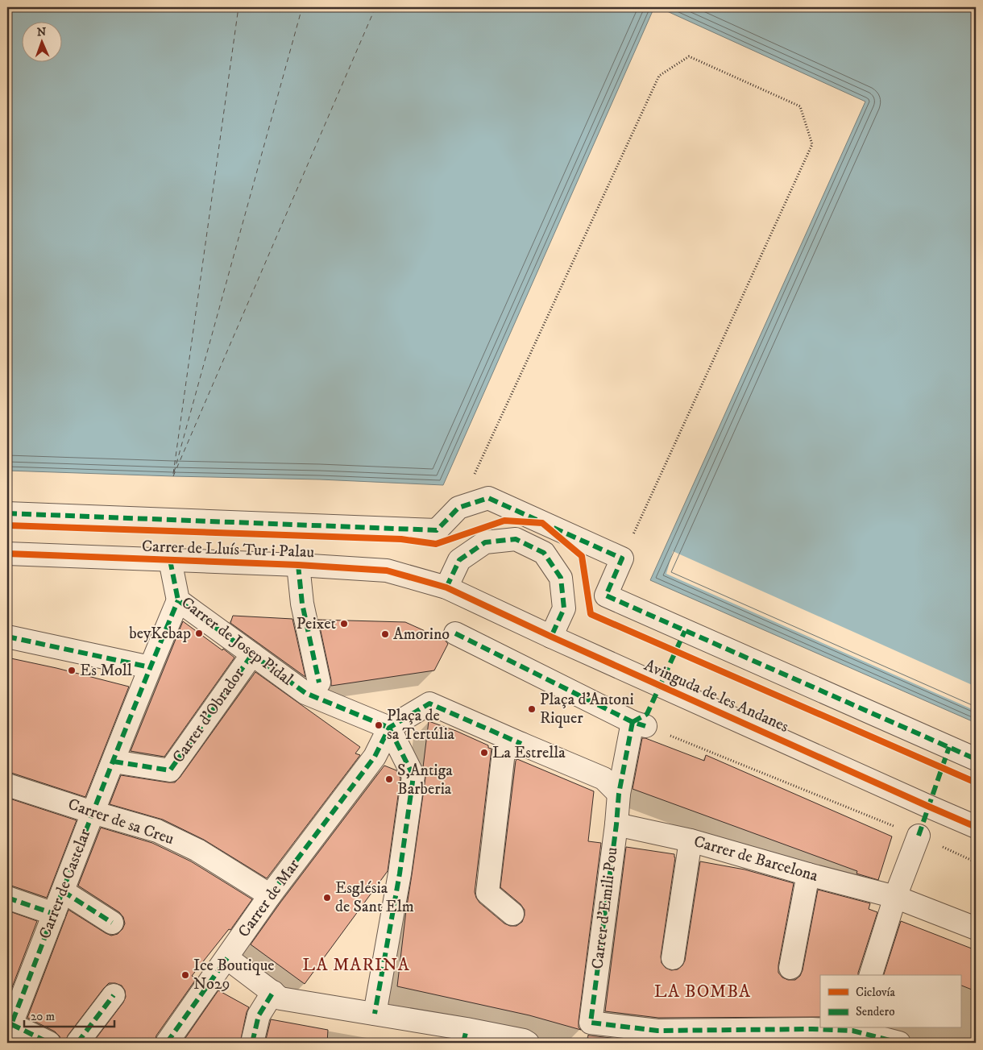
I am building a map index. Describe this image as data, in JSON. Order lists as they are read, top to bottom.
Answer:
{
  "streets": {
    "street": [
      "Carrer de Lluís Tur i Palau",
      "Carrer de Josep Pidal",
      "Avinguda de les Andanes",
      "Carrer d'Obrador",
      "Carrer de sa Creu",
      "Carrer de Barcelona",
      "Carrer de Castelar",
      "Carrer de Mar",
      "Carrer d'Emili Pou"
    ]
  },
  "crossings": [
    ["Carrer de Lluís Tur i Palau", "Carrer de Josep Pidal"],
    ["Carrer de Lluís Tur i Palau", "Avinguda de les Andanes"],
    ["Carrer de Josep Pidal", "Carrer d'Obrador"],
    ["Carrer d'Obrador", "Carrer de Castelar"],
    ["Carrer de sa Creu", "Carrer de Castelar"],
    ["Carrer de sa Creu", "Carrer de Mar"],
    ["Carrer de Barcelona", "Carrer d'Emili Pou"]
  ],
  "districts": ["LA MARINA", "LA BOMBA"],
  "places": [
    "Peixet",
    "beyKebap",
    "Amorino",
    "Es Moll",
    "Plaça d'Antoni Riquer",
    "Plaça de sa Tertúlia",
    "La Estrella",
    "S,Antiga Barberia",
    "Església de Sant Elm",
    "Ice Boutique No29"
  ],
  "legend": ["Ciclovía", "Sendero"],
  "scale_bar": "20 m",
  "north": "top"
}
